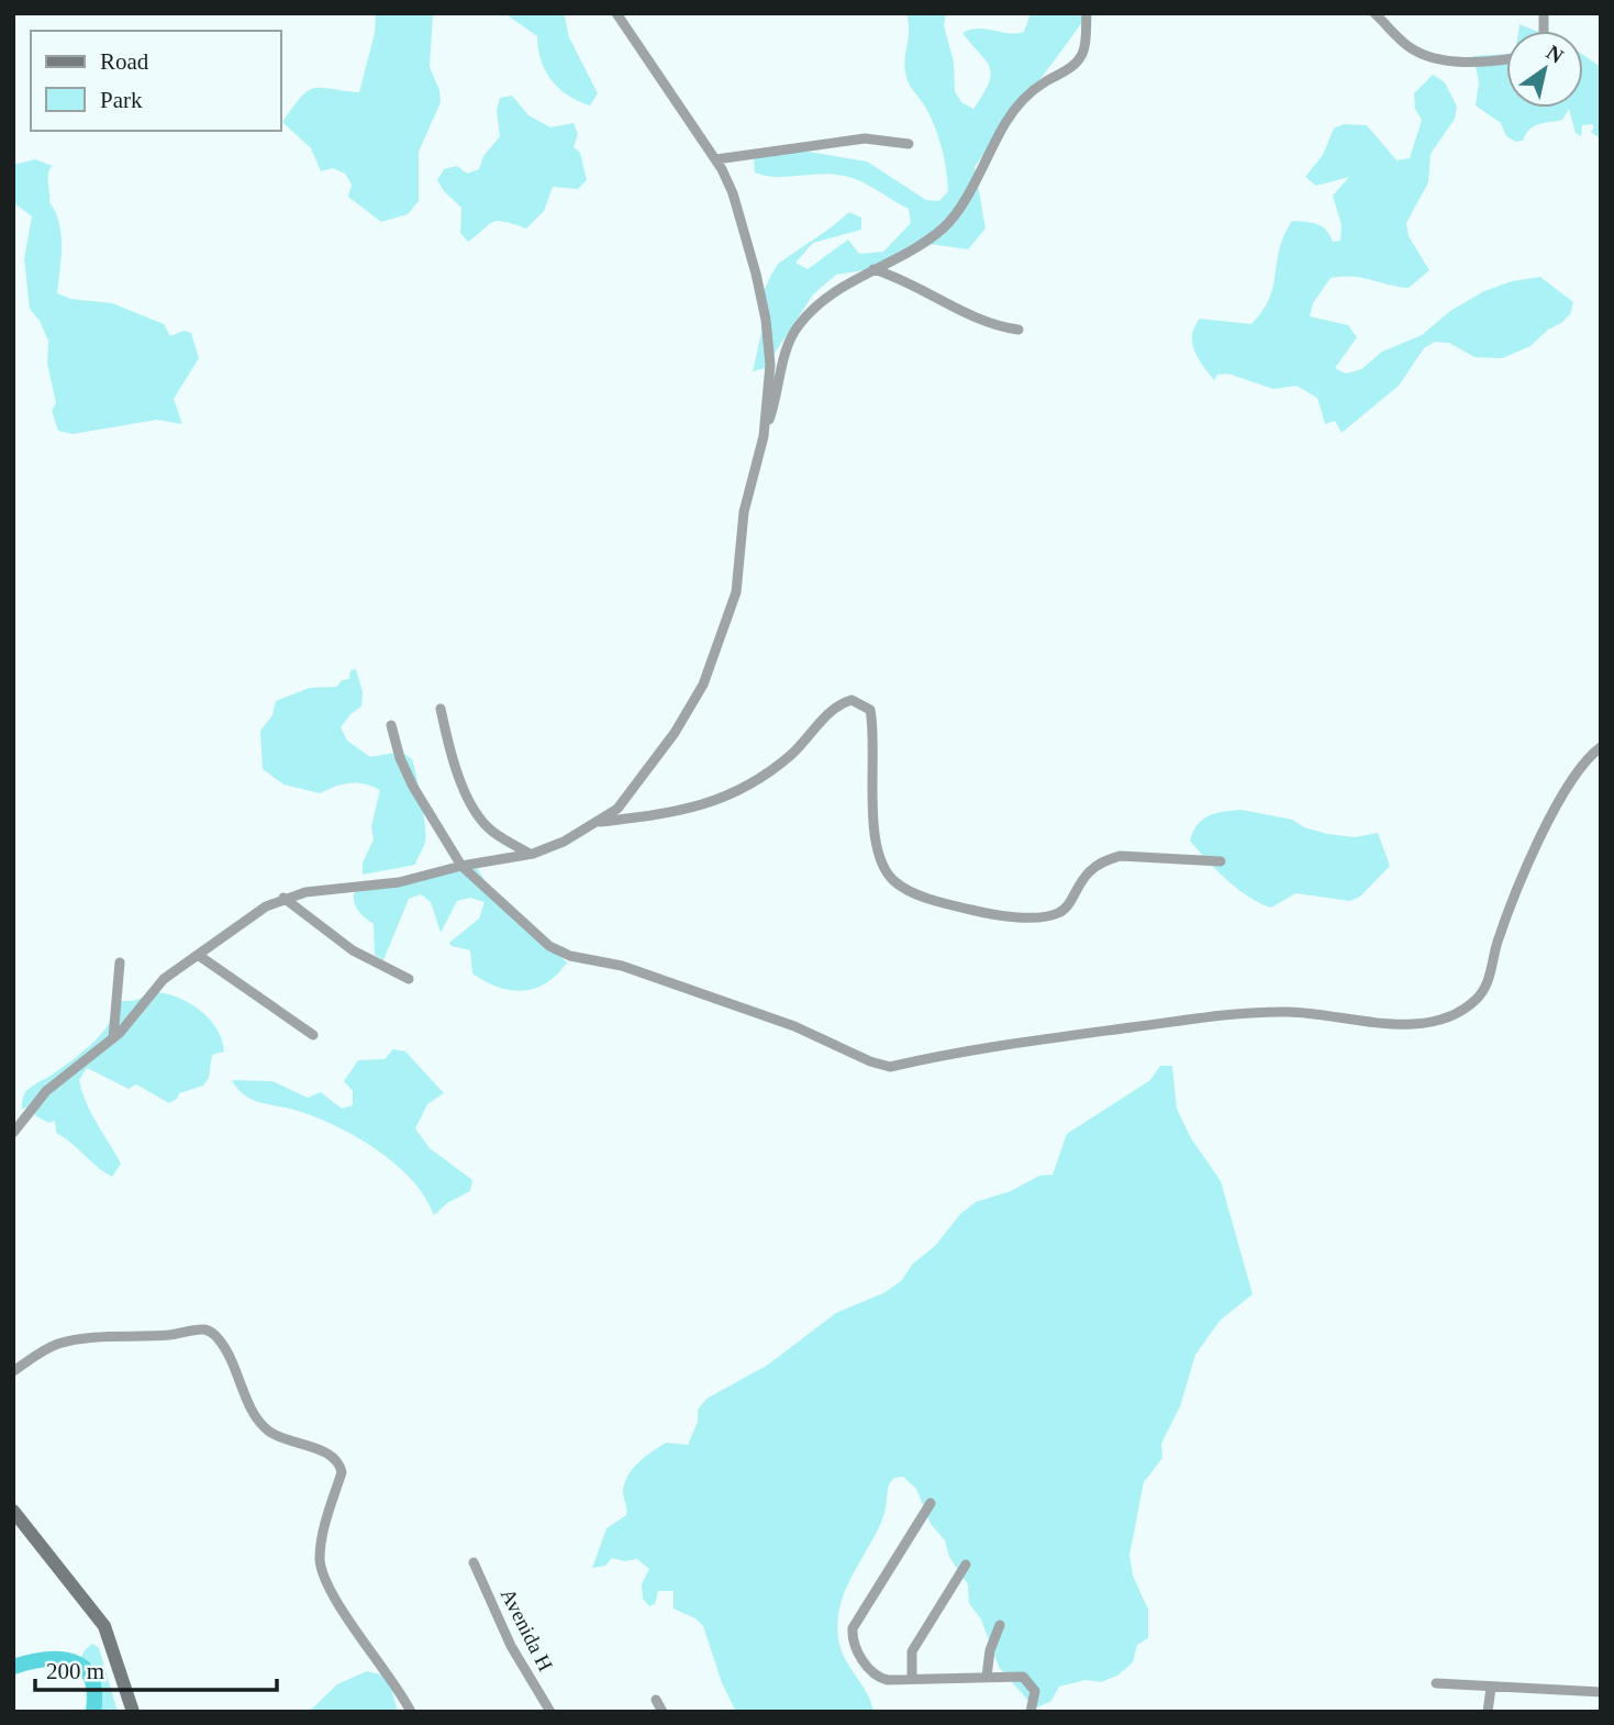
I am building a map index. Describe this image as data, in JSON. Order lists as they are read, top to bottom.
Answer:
{
  "streets": {
    "street": ["Avenida H"]
  },
  "legend": ["Road", "Park"],
  "scale_bar": "200 m",
  "north": "top right"
}
